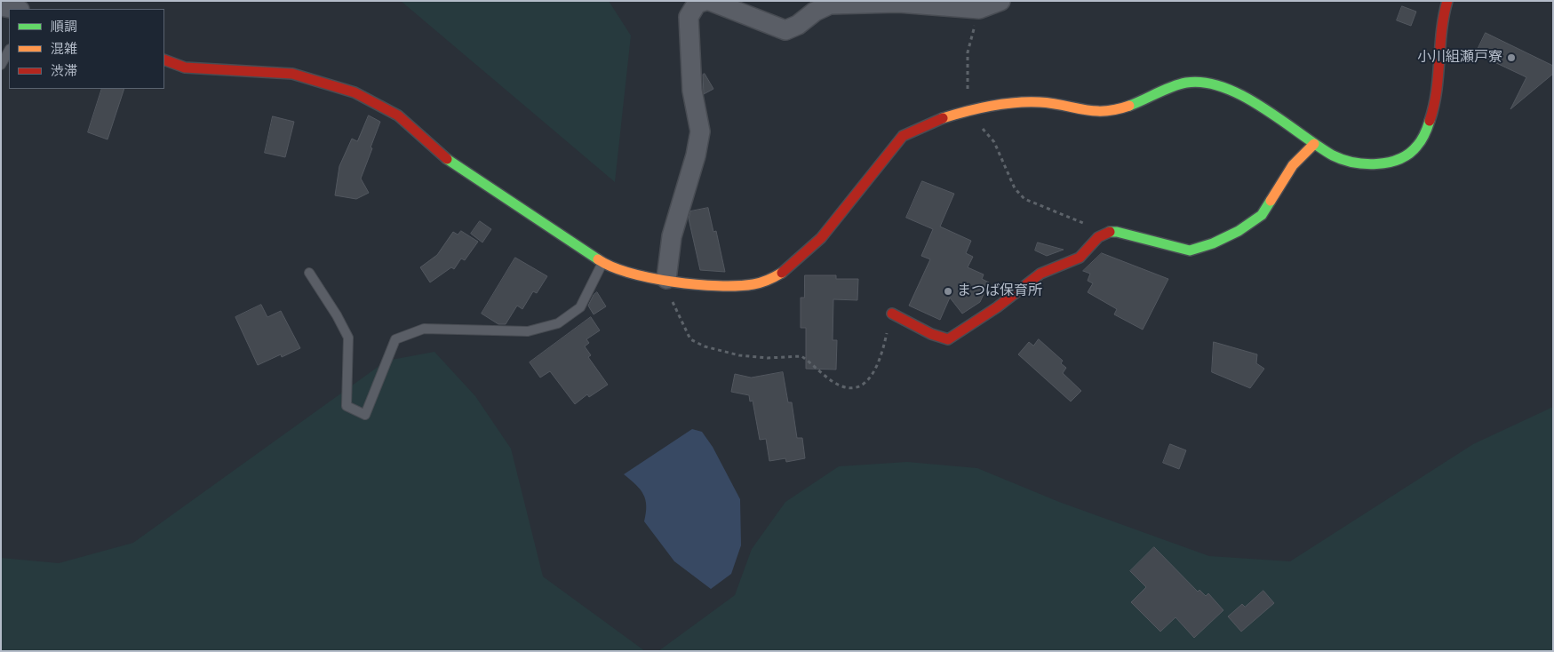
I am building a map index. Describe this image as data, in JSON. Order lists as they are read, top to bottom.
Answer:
{
  "places": ["小川組瀬戸寮", "まつば保育所"],
  "legend": ["順調", "混雑", "渋滞"]
}
